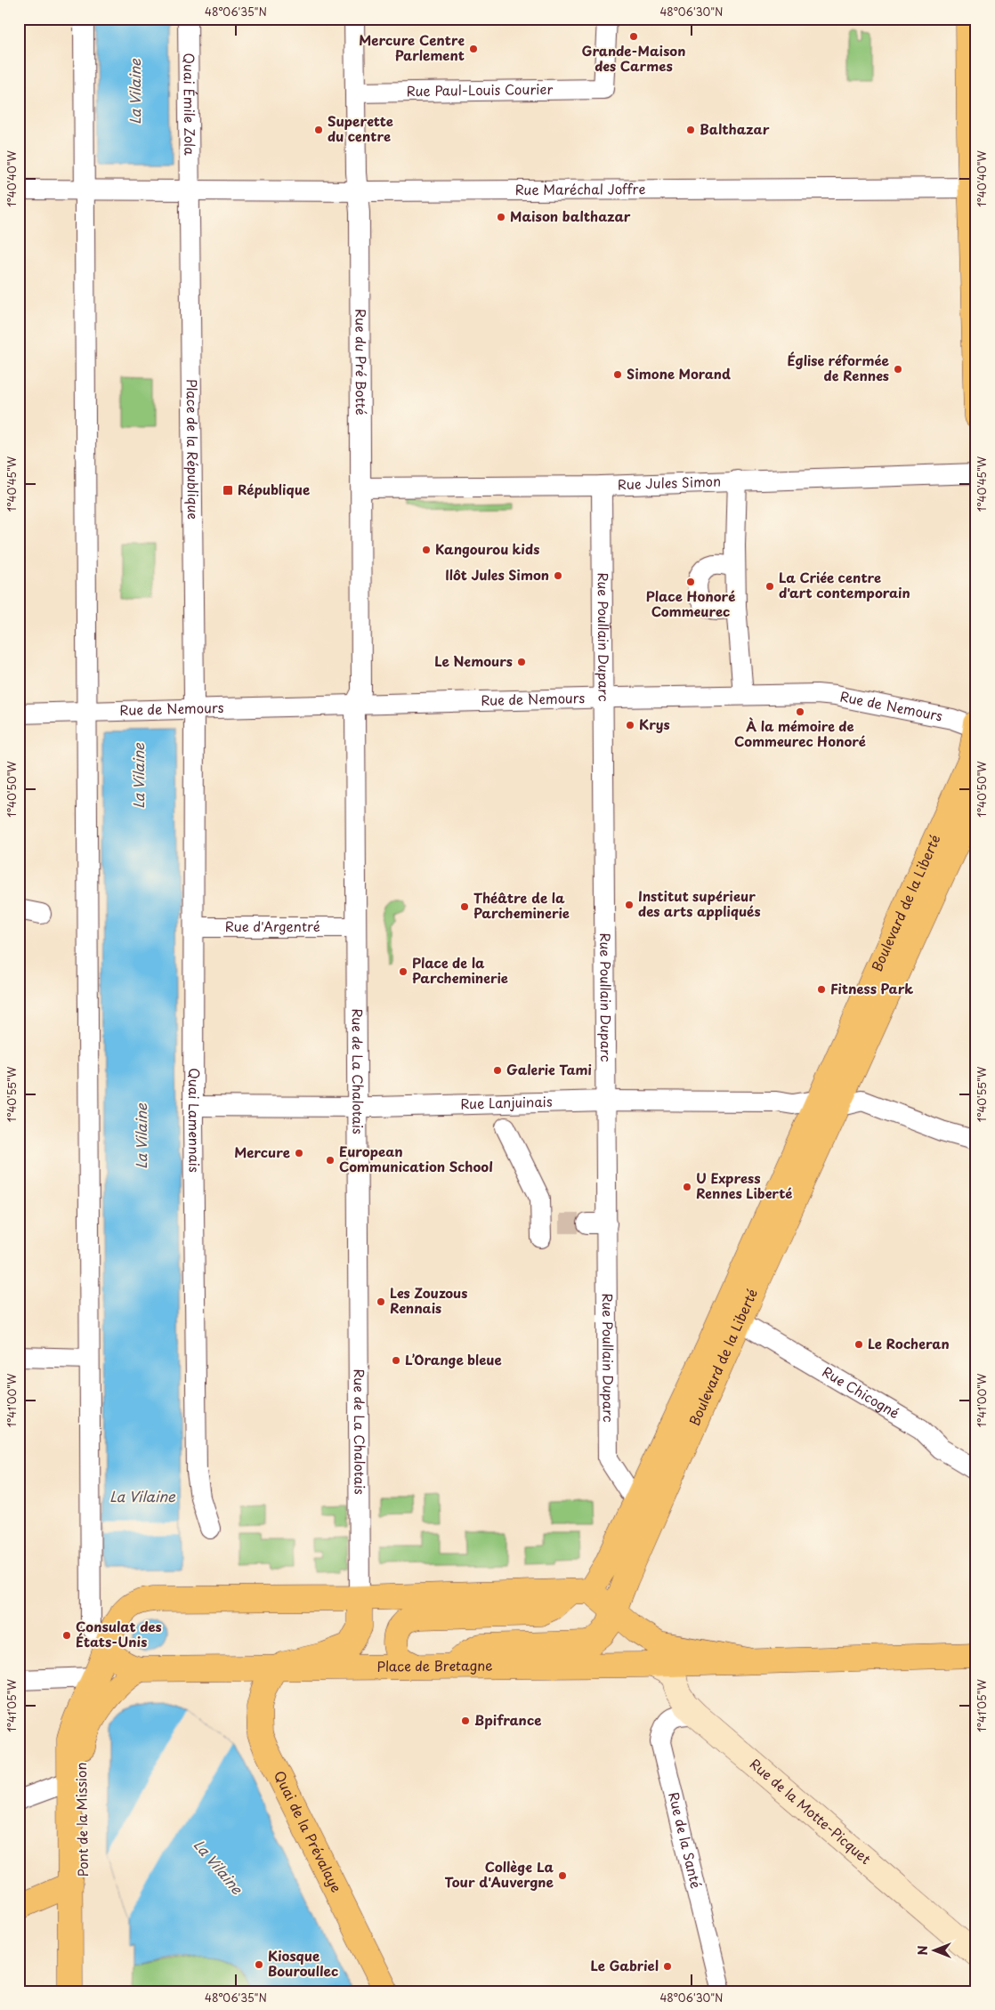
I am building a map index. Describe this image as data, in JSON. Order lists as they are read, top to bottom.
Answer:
{
  "streets": {
    "main road": [
      "Boulevard de la Liberté",
      "Place de Bretagne",
      "Pont de la Mission",
      "Quai de la Prévalaye"
    ],
    "street": [
      "Rue Paul-Louis Courier",
      "Quai Émile Zola",
      "Rue Maréchal Joffre",
      "Rue du Pré Botté",
      "Place de la République",
      "Rue Jules Simon",
      "Rue Poullain Duparc",
      "Rue de Nemours",
      "Rue d'Argentré",
      "Rue de La Chalotais",
      "Rue Lanjuinais",
      "Quai Lamennais",
      "Rue Chicogné",
      "Rue de la Motte-Picquet",
      "Rue de la Santé"
    ]
  },
  "crossings": [
    ["Rue Paul-Louis Courier", "Rue du Pré Botté"],
    ["Quai Émile Zola", "Rue Maréchal Joffre"],
    ["Quai Émile Zola", "Place de la République"],
    ["Rue Maréchal Joffre", "Rue du Pré Botté"],
    ["Rue Maréchal Joffre", "Place de la République"],
    ["Rue du Pré Botté", "Rue Jules Simon"],
    ["Rue du Pré Botté", "Rue de Nemours"],
    ["Rue du Pré Botté", "Rue de La Chalotais"],
    ["Place de la République", "Rue de Nemours"],
    ["Place de la République", "Quai Lamennais"],
    ["Rue Jules Simon", "Rue Poullain Duparc"],
    ["Rue Poullain Duparc", "Rue de Nemours"],
    ["Rue Poullain Duparc", "Boulevard de la Liberté"],
    ["Rue Poullain Duparc", "Rue Lanjuinais"],
    ["Rue de Nemours", "Boulevard de la Liberté"],
    ["Rue de Nemours", "Rue de La Chalotais"],
    ["Rue de Nemours", "Quai Lamennais"],
    ["Boulevard de la Liberté", "Rue Lanjuinais"],
    ["Boulevard de la Liberté", "Rue Chicogné"],
    ["Boulevard de la Liberté", "Place de Bretagne"],
    ["Rue d'Argentré", "Rue de La Chalotais"],
    ["Rue d'Argentré", "Quai Lamennais"],
    ["Rue de La Chalotais", "Rue Lanjuinais"],
    ["Rue Lanjuinais", "Quai Lamennais"],
    ["Place de Bretagne", "Rue de la Motte-Picquet"],
    ["Place de Bretagne", "Pont de la Mission"],
    ["Place de Bretagne", "Quai de la Prévalaye"],
    ["Rue de la Motte-Picquet", "Rue de la Santé"]
  ],
  "water": ["La Vilaine"],
  "places": {
    "other": [
      "Grande-Maison des Carmes",
      "Mercure Centre Parlement",
      "Superette du centre",
      "Balthazar",
      "Maison balthazar",
      "Église réformée de Rennes",
      "Simone Morand",
      "Kangourou kids",
      "Ilôt Jules Simon",
      "Place Honoré Commeurec",
      "La Criée centre d'art contemporain",
      "Le Nemours",
      "À la mémoire de Commeurec Honoré",
      "Krys",
      "Institut supérieur des arts appliqués",
      "Théâtre de la Parcheminerie",
      "Place de la Parcheminerie",
      "Fitness Park",
      "Galerie Tami",
      "Mercure",
      "European Communication School",
      "U Express Rennes Liberté",
      "Les Zouzous Rennais",
      "Le Rocheran",
      "L’Orange bleue",
      "Consulat des États-Unis",
      "Bpifrance",
      "Collège La Tour d'Auvergne",
      "Kiosque Bouroullec",
      "Le Gabriel"
    ],
    "transit": ["République"]
  },
  "north": "left",
  "coordinates": [
    "48°06'35\"N",
    "48°06'30\"N",
    "1°40'40\"W",
    "1°40'45\"W",
    "1°40'50\"W",
    "1°40'55\"W",
    "1°41'00\"W",
    "1°41'05\"W"
  ]
}
